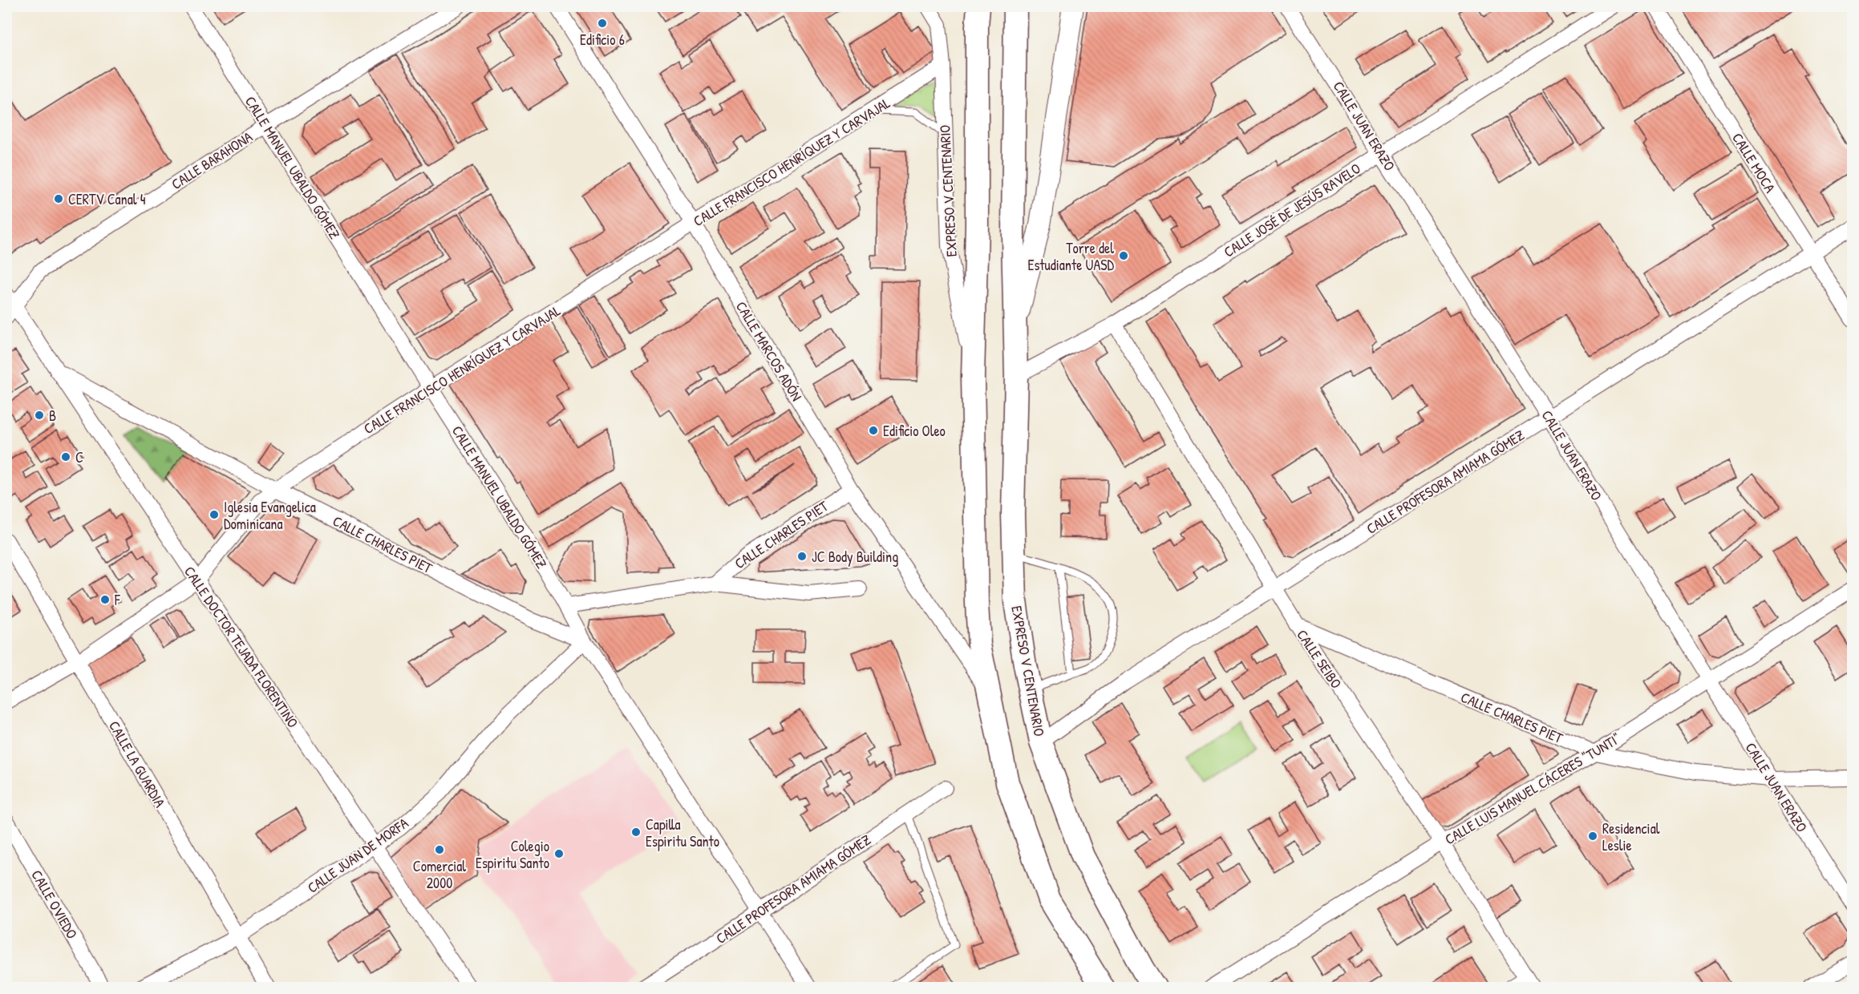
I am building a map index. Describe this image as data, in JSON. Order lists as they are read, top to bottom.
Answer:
{
  "streets": {
    "main road": ["EXPRESO V CENTENARIO"],
    "street": [
      "CALLE JUAN ERAZO",
      "CALLE BARAHONA",
      "CALLE FRANCISCO HENRÍQUEZ Y CARVAJAL",
      "CALLE MOCA",
      "CALLE MANUEL UBALDO GÓMEZ",
      "CALLE JOSÉ DE JESÚS RAVELO",
      "CALLE MARCOS ADÓN",
      "CALLE PROFESORA AMIAMA GÓMEZ",
      "CALLE CHARLES PIET",
      "CALLE DOCTOR TEJADA FLORENTINO",
      "CALLE SEIBO",
      "CALLE LA GUARDIA",
      "CALLE LUIS MANUEL CÁCERES \"TUNTI\"",
      "CALLE JUAN DE MORFA",
      "CALLE OVIEDO"
    ]
  },
  "crossings": [
    ["CALLE JUAN ERAZO", "CALLE JOSÉ DE JESÚS RAVELO"],
    ["CALLE JUAN ERAZO", "CALLE PROFESORA AMIAMA GÓMEZ"],
    ["CALLE JUAN ERAZO", "CALLE CHARLES PIET"],
    ["CALLE JUAN ERAZO", "CALLE LUIS MANUEL CÁCERES \"TUNTI\""],
    ["CALLE BARAHONA", "CALLE MANUEL UBALDO GÓMEZ"],
    ["CALLE BARAHONA", "CALLE DOCTOR TEJADA FLORENTINO"],
    ["CALLE FRANCISCO HENRÍQUEZ Y CARVAJAL", "CALLE MANUEL UBALDO GÓMEZ"],
    ["CALLE FRANCISCO HENRÍQUEZ Y CARVAJAL", "EXPRESO V CENTENARIO"],
    ["CALLE FRANCISCO HENRÍQUEZ Y CARVAJAL", "CALLE MARCOS ADÓN"],
    ["CALLE FRANCISCO HENRÍQUEZ Y CARVAJAL", "CALLE CHARLES PIET"],
    ["CALLE FRANCISCO HENRÍQUEZ Y CARVAJAL", "CALLE DOCTOR TEJADA FLORENTINO"],
    ["CALLE FRANCISCO HENRÍQUEZ Y CARVAJAL", "CALLE LA GUARDIA"],
    ["CALLE MOCA", "CALLE PROFESORA AMIAMA GÓMEZ"],
    ["CALLE MANUEL UBALDO GÓMEZ", "CALLE PROFESORA AMIAMA GÓMEZ"],
    ["CALLE MANUEL UBALDO GÓMEZ", "CALLE CHARLES PIET"],
    ["CALLE MANUEL UBALDO GÓMEZ", "CALLE JUAN DE MORFA"],
    ["EXPRESO V CENTENARIO", "CALLE JOSÉ DE JESÚS RAVELO"],
    ["EXPRESO V CENTENARIO", "CALLE MARCOS ADÓN"],
    ["EXPRESO V CENTENARIO", "CALLE PROFESORA AMIAMA GÓMEZ"],
    ["CALLE JOSÉ DE JESÚS RAVELO", "CALLE SEIBO"],
    ["CALLE MARCOS ADÓN", "CALLE CHARLES PIET"],
    ["CALLE PROFESORA AMIAMA GÓMEZ", "CALLE SEIBO"],
    ["CALLE CHARLES PIET", "CALLE DOCTOR TEJADA FLORENTINO"],
    ["CALLE CHARLES PIET", "CALLE SEIBO"],
    ["CALLE CHARLES PIET", "CALLE LUIS MANUEL CÁCERES \"TUNTI\""],
    ["CALLE CHARLES PIET", "CALLE JUAN DE MORFA"],
    ["CALLE DOCTOR TEJADA FLORENTINO", "CALLE JUAN DE MORFA"],
    ["CALLE SEIBO", "CALLE LUIS MANUEL CÁCERES \"TUNTI\""],
    ["CALLE LA GUARDIA", "CALLE JUAN DE MORFA"]
  ],
  "places": [
    "Edificio 6",
    "CERTV Canal 4",
    "Torre del Estudiante UASD",
    "B",
    "Edificio Oleo",
    "C",
    "Iglesia Evangelica Dominicana",
    "JC Body Building",
    "F",
    "Capilla Espiritu Santo",
    "Residencial Leslie",
    "Comercial 2000",
    "Colegio Espiritu Santo"
  ]
}
